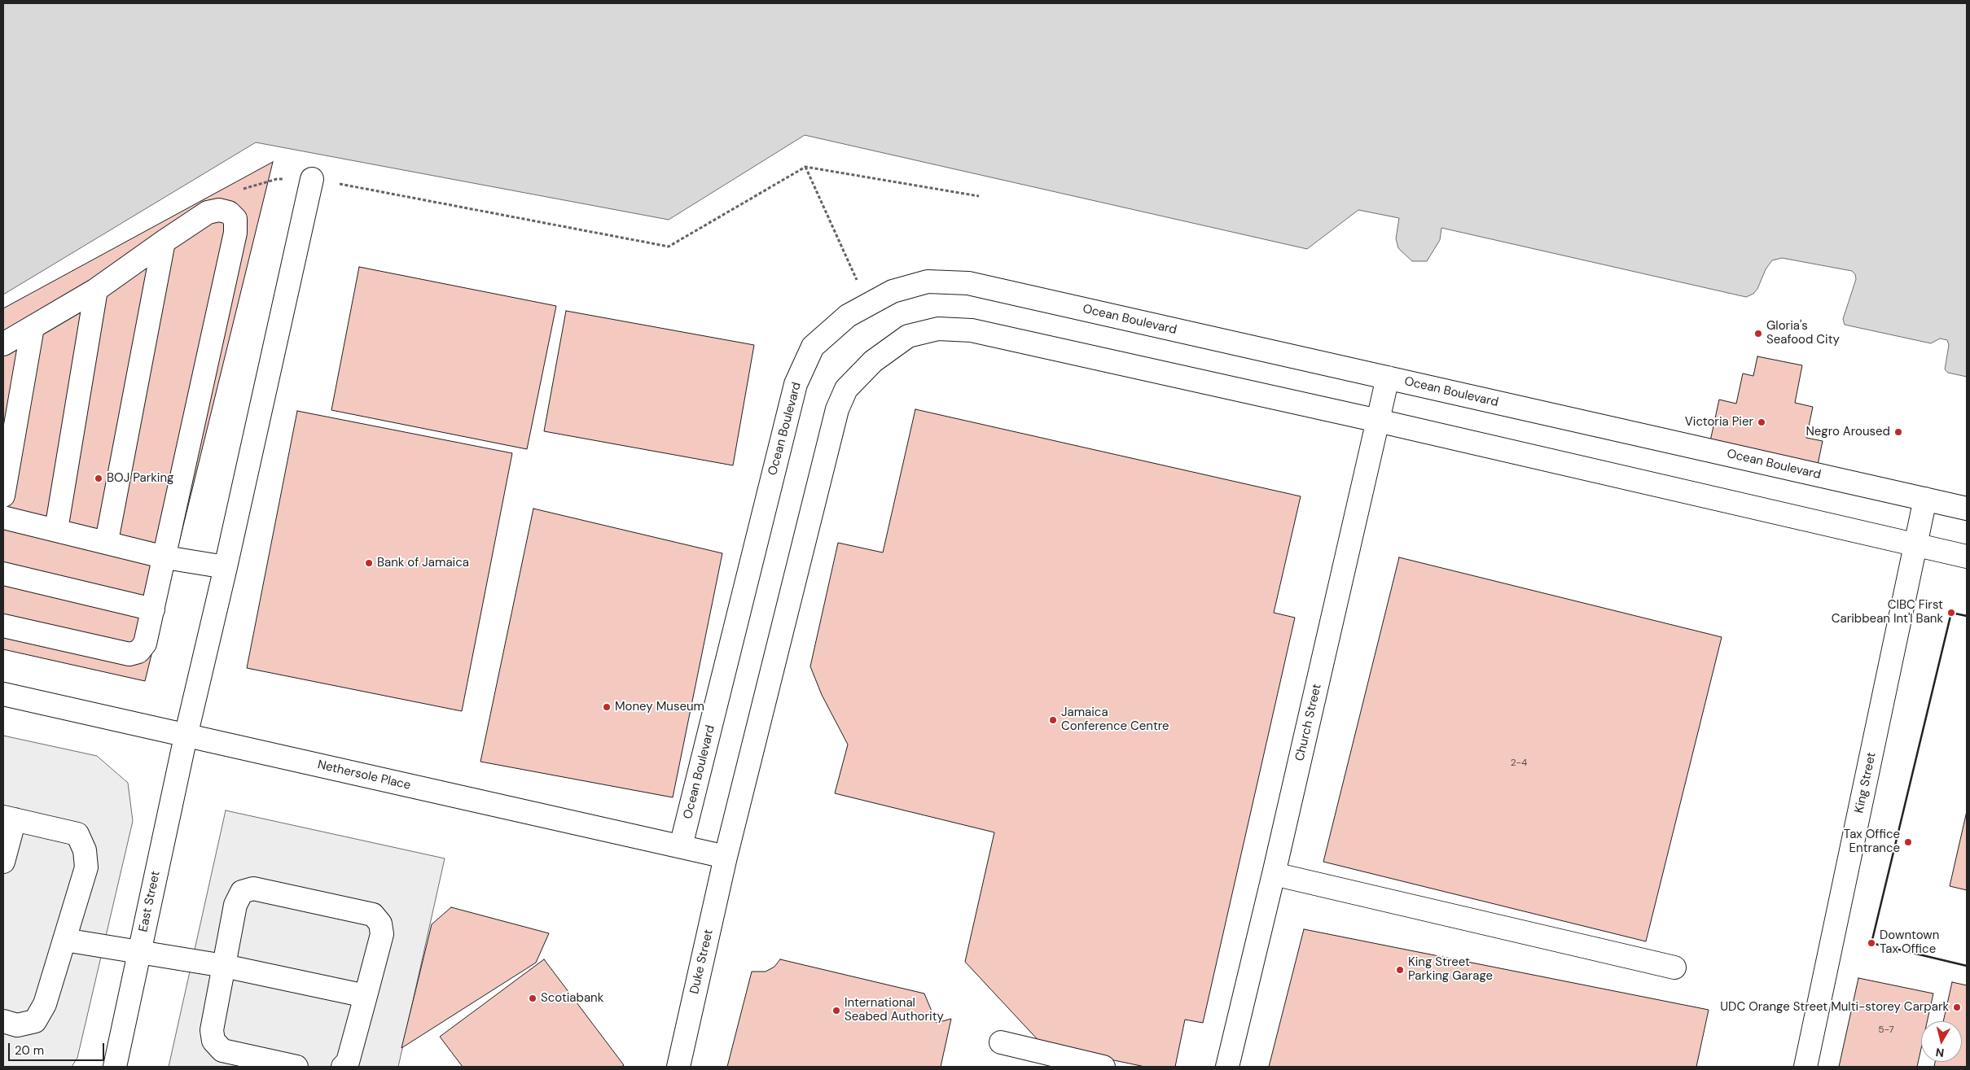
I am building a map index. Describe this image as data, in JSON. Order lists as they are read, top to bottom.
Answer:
{
  "streets": {
    "street": [
      "Ocean Boulevard",
      "Church Street",
      "Nethersole Place",
      "King Street",
      "East Street",
      "Duke Street"
    ]
  },
  "crossings": [
    ["Ocean Boulevard", "Church Street"],
    ["Ocean Boulevard", "Nethersole Place"],
    ["Ocean Boulevard", "King Street"],
    ["Nethersole Place", "East Street"],
    ["Nethersole Place", "Duke Street"]
  ],
  "places": [
    "Gloria's Seafood City",
    "Victoria Pier",
    "Negro Aroused",
    "BOJ Parking",
    "Bank of Jamaica",
    "CIBC First Caribbean Int'l Bank",
    "Money Museum",
    "Jamaica Conference Centre",
    "Tax Office Entrance",
    "Downtown Tax Office",
    "King Street Parking Garage",
    "Scotiabank",
    "UDC Orange Street Multi-storey Carpark",
    "International Seabed Authority"
  ],
  "house_numbers": ["2-4", "5-7"],
  "scale_bar": "20 m",
  "north": "bottom"
}
